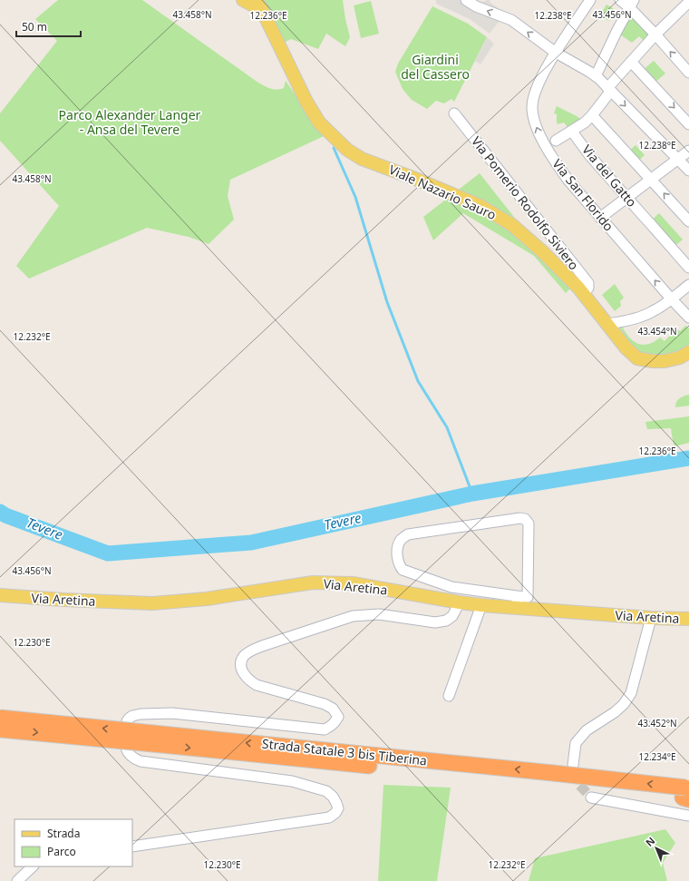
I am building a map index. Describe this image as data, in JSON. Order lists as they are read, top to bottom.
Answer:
{
  "streets": {
    "highway": ["Strada Statale 3 bis Tiberina"],
    "main road": ["Viale Nazario Sauro", "Via Aretina"],
    "street": ["Via del Gatto", "Via San Florido", "Via Pomerio Rodolfo Siviero"]
  },
  "crossings": [
    ["Viale Nazario Sauro", "Via Pomerio Rodolfo Siviero"]
  ],
  "water": ["Tevere"],
  "parks": ["Giardini del Cassero", "Parco Alexander Langer - Ansa del Tevere"],
  "legend": ["Strada", "Parco"],
  "scale_bar": "50 m",
  "north": "top left",
  "coordinates": [
    "43.458°N",
    "43.456°N",
    "12.238°E",
    "12.236°E",
    "43.454°N",
    "12.232°E",
    "12.230°E",
    "43.452°N",
    "12.234°E"
  ]
}
